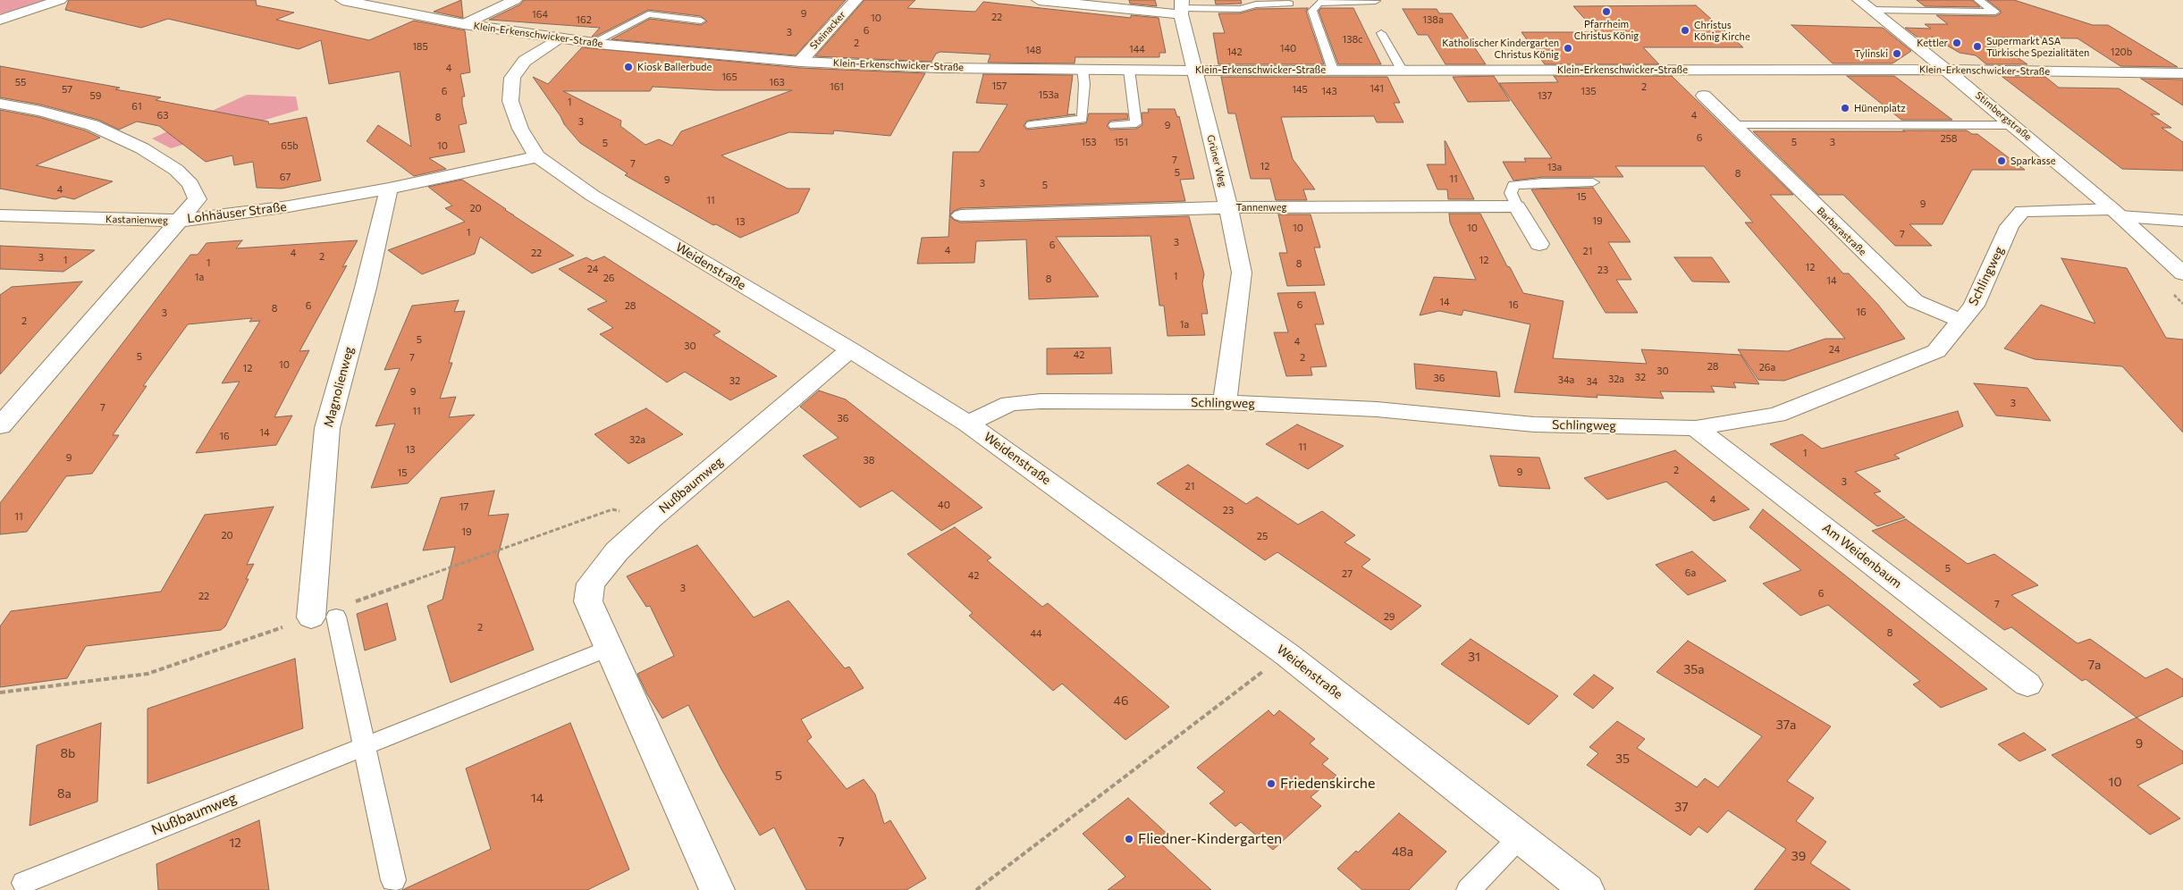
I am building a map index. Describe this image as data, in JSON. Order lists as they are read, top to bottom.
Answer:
{
  "streets": {
    "street": [
      "Steinacker",
      "Klein-Erkenschwicker-Straße",
      "Stimbergstraße",
      "Grüner Weg",
      "Tannenweg",
      "Lohhäuser Straße",
      "Kastanienweg",
      "Barbarastraße",
      "Weidenstraße",
      "Schlingweg",
      "Magnolienweg",
      "Nußbaumweg",
      "Am Weidenbaum"
    ]
  },
  "crossings": [
    ["Steinacker", "Klein-Erkenschwicker-Straße"],
    ["Klein-Erkenschwicker-Straße", "Stimbergstraße"],
    ["Klein-Erkenschwicker-Straße", "Grüner Weg"],
    ["Klein-Erkenschwicker-Straße", "Weidenstraße"],
    ["Stimbergstraße", "Schlingweg"],
    ["Grüner Weg", "Tannenweg"],
    ["Grüner Weg", "Schlingweg"],
    ["Lohhäuser Straße", "Kastanienweg"],
    ["Lohhäuser Straße", "Weidenstraße"],
    ["Lohhäuser Straße", "Magnolienweg"],
    ["Barbarastraße", "Schlingweg"],
    ["Weidenstraße", "Schlingweg"],
    ["Weidenstraße", "Nußbaumweg"],
    ["Schlingweg", "Am Weidenbaum"]
  ],
  "places": [
    "Pfarrheim Christus König",
    "Christus König Kirche",
    "Kettler",
    "Supermarkt ASA Türkische Spezialitäten",
    "Katholischer Kindergarten Christus König",
    "Tylinski",
    "Kiosk Ballerbude",
    "Hünenplatz",
    "Sparkasse",
    "Friedenskirche",
    "Fliedner-Kindergarten"
  ],
  "house_numbers": [
    "9",
    "164",
    "22",
    "10",
    "162",
    "138a",
    "6",
    "3",
    "138c",
    "2",
    "185",
    "140",
    "144",
    "148",
    "142",
    "120b",
    "4",
    "165",
    "55",
    "163",
    "157",
    "161",
    "2",
    "141",
    "57",
    "145",
    "6",
    "143",
    "135",
    "153a",
    "59",
    "137",
    "1",
    "61",
    "63",
    "4",
    "8",
    "3",
    "9",
    "6",
    "258",
    "153",
    "151",
    "5",
    "3",
    "5",
    "65b",
    "10",
    "7",
    "7",
    "12",
    "13a",
    "5",
    "8",
    "67",
    "11",
    "9",
    "3",
    "5",
    "4",
    "15",
    "11",
    "9",
    "20",
    "19",
    "13",
    "10",
    "10",
    "1",
    "7",
    "3",
    "6",
    "4",
    "21",
    "4",
    "22",
    "2",
    "3",
    "1",
    "12",
    "1",
    "8",
    "12",
    "24",
    "23",
    "1",
    "1a",
    "26",
    "8",
    "14",
    "14",
    "6",
    "16",
    "6",
    "28",
    "8",
    "16",
    "3",
    "2",
    "1a",
    "5",
    "4",
    "30",
    "24",
    "42",
    "5",
    "7",
    "2",
    "10",
    "28",
    "26a",
    "12",
    "30",
    "32",
    "36",
    "32a",
    "34a",
    "32",
    "34",
    "9",
    "3",
    "7",
    "11",
    "36",
    "14",
    "16",
    "32a",
    "11",
    "13",
    "1",
    "9",
    "38",
    "2",
    "9",
    "15",
    "3",
    "21",
    "4",
    "40",
    "17",
    "23",
    "11",
    "19",
    "20",
    "25",
    "5",
    "6a",
    "27",
    "42",
    "3",
    "6",
    "22",
    "7",
    "29",
    "2",
    "8",
    "44",
    "31",
    "7a",
    "35a",
    "46",
    "37a",
    "9",
    "8b",
    "35",
    "5",
    "10",
    "8a",
    "14",
    "37",
    "7",
    "12",
    "48a",
    "39"
  ]
}
